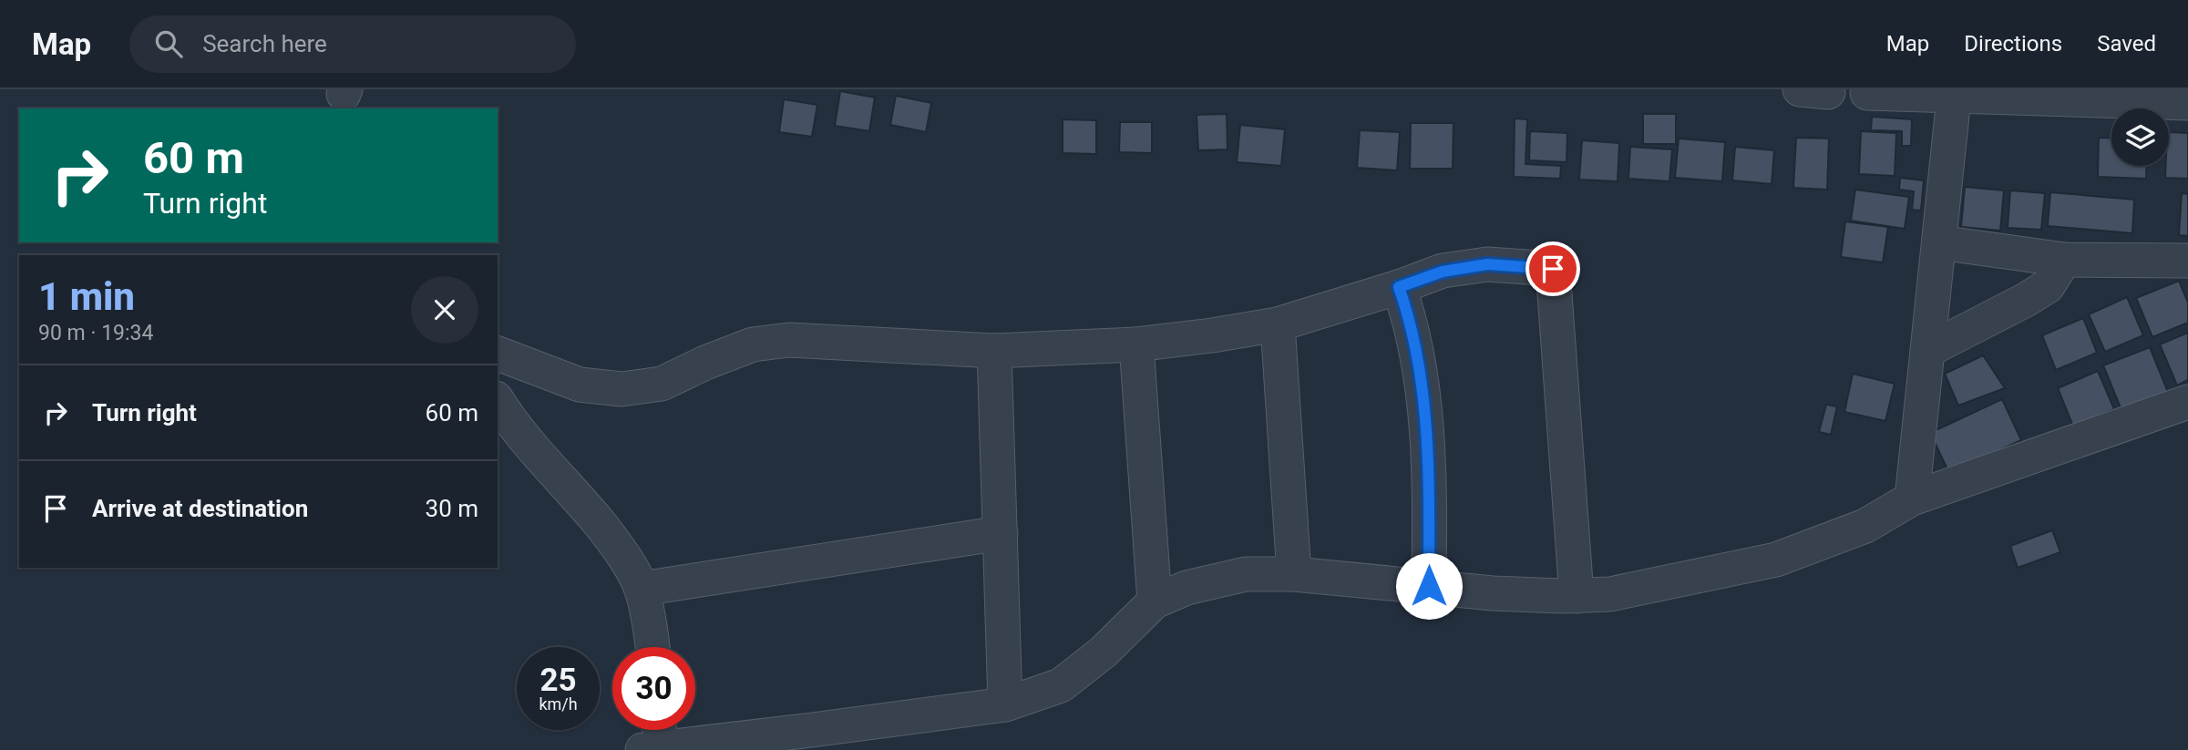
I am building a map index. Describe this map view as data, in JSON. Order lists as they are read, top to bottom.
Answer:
{
  "page": {
    "header": "Map",
    "search": "Search here",
    "nav": ["Map", "Directions", "Saved"],
    "turn": ["60 m", "Turn right"],
    "heading": ["1 min", "90 m · 19:34"],
    "list": [
      {
        "name": "Turn right",
        "value": "60 m"
      },
      {
        "name": "Arrive at destination",
        "value": "30 m"
      }
    ],
    "speed": "25 km/h",
    "limit": "30"
  }
}
